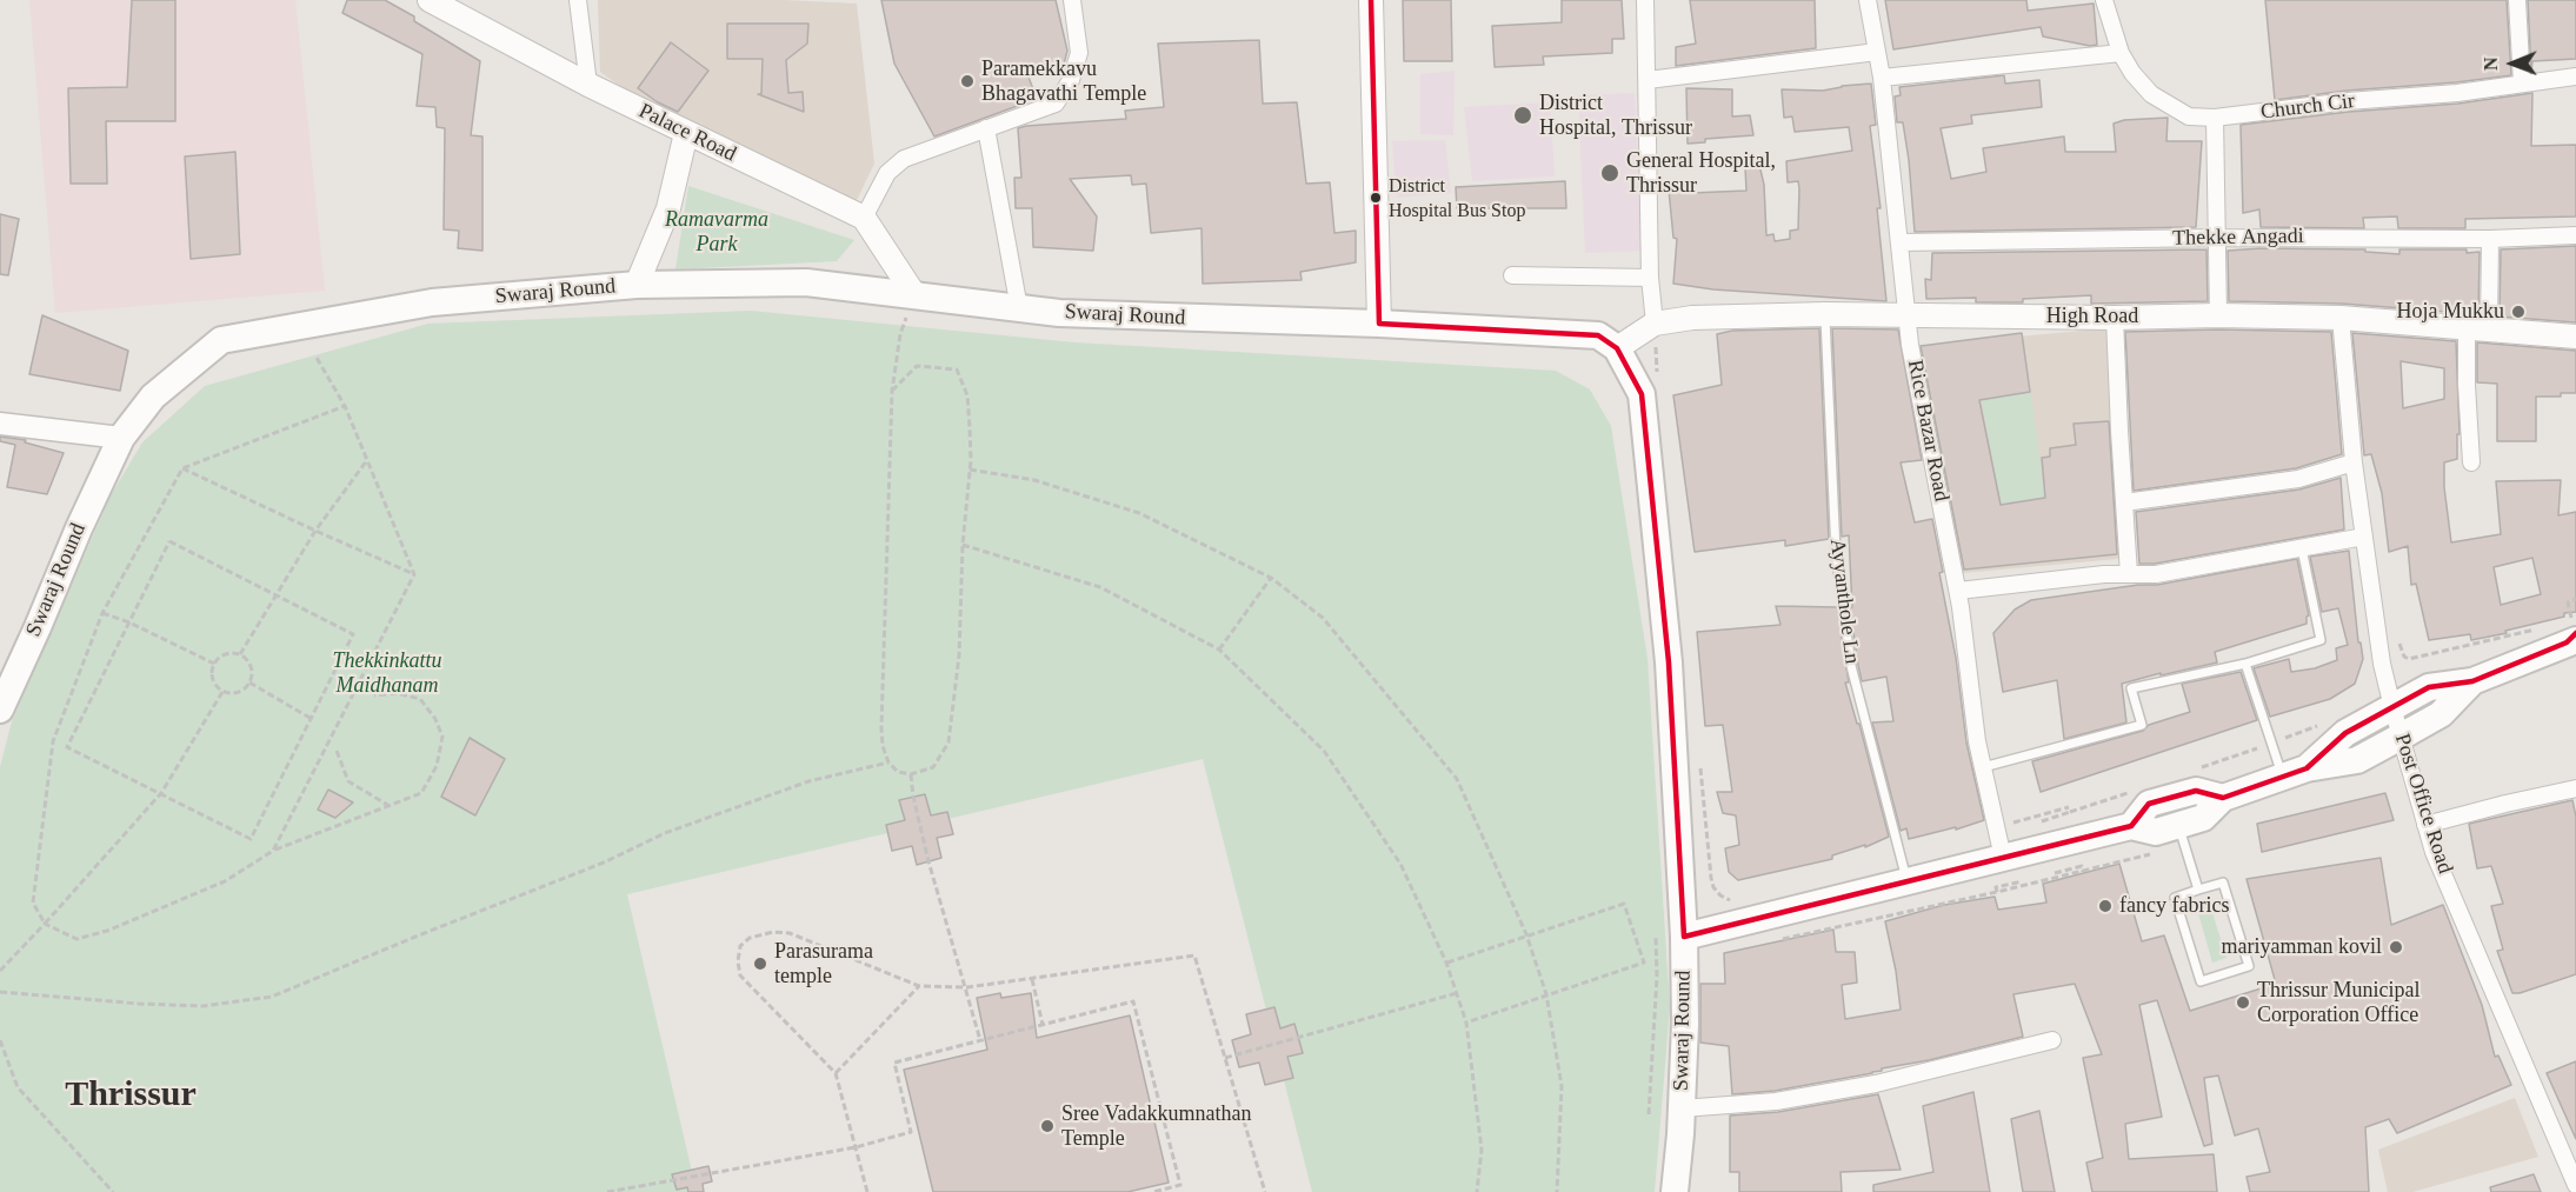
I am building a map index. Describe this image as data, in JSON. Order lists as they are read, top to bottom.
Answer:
{
  "streets": {
    "main road": ["Palace Road", "Swaraj Round", "High Road"],
    "street": [
      "Church Cir",
      "Thekke Angadi",
      "Rice Bazar Road",
      "Post Office Road"
    ],
    "lane": ["Ayyanthole Ln"]
  },
  "crossings": [
    ["Thekke Angadi", "Rice Bazar Road"],
    ["Swaraj Round", "High Road"],
    ["High Road", "Rice Bazar Road"],
    ["High Road", "Ayyanthole Ln"],
    ["High Road", "Post Office Road"]
  ],
  "districts": ["Thrissur"],
  "parks": ["Ramavarma Park", "Thekkinkattu Maidhanam"],
  "places": [
    "Paramekkavu Bhagavathi Temple",
    "District Hospital, Thrissur",
    "General Hospital, Thrissur",
    "District Hospital Bus Stop",
    "Hoja Mukku",
    "fancy fabrics",
    "mariyamman kovil",
    "Parasurama temple",
    "Thrissur Municipal Corporation Office",
    "Sree Vadakkumnathan Temple"
  ],
  "north": "left"
}
